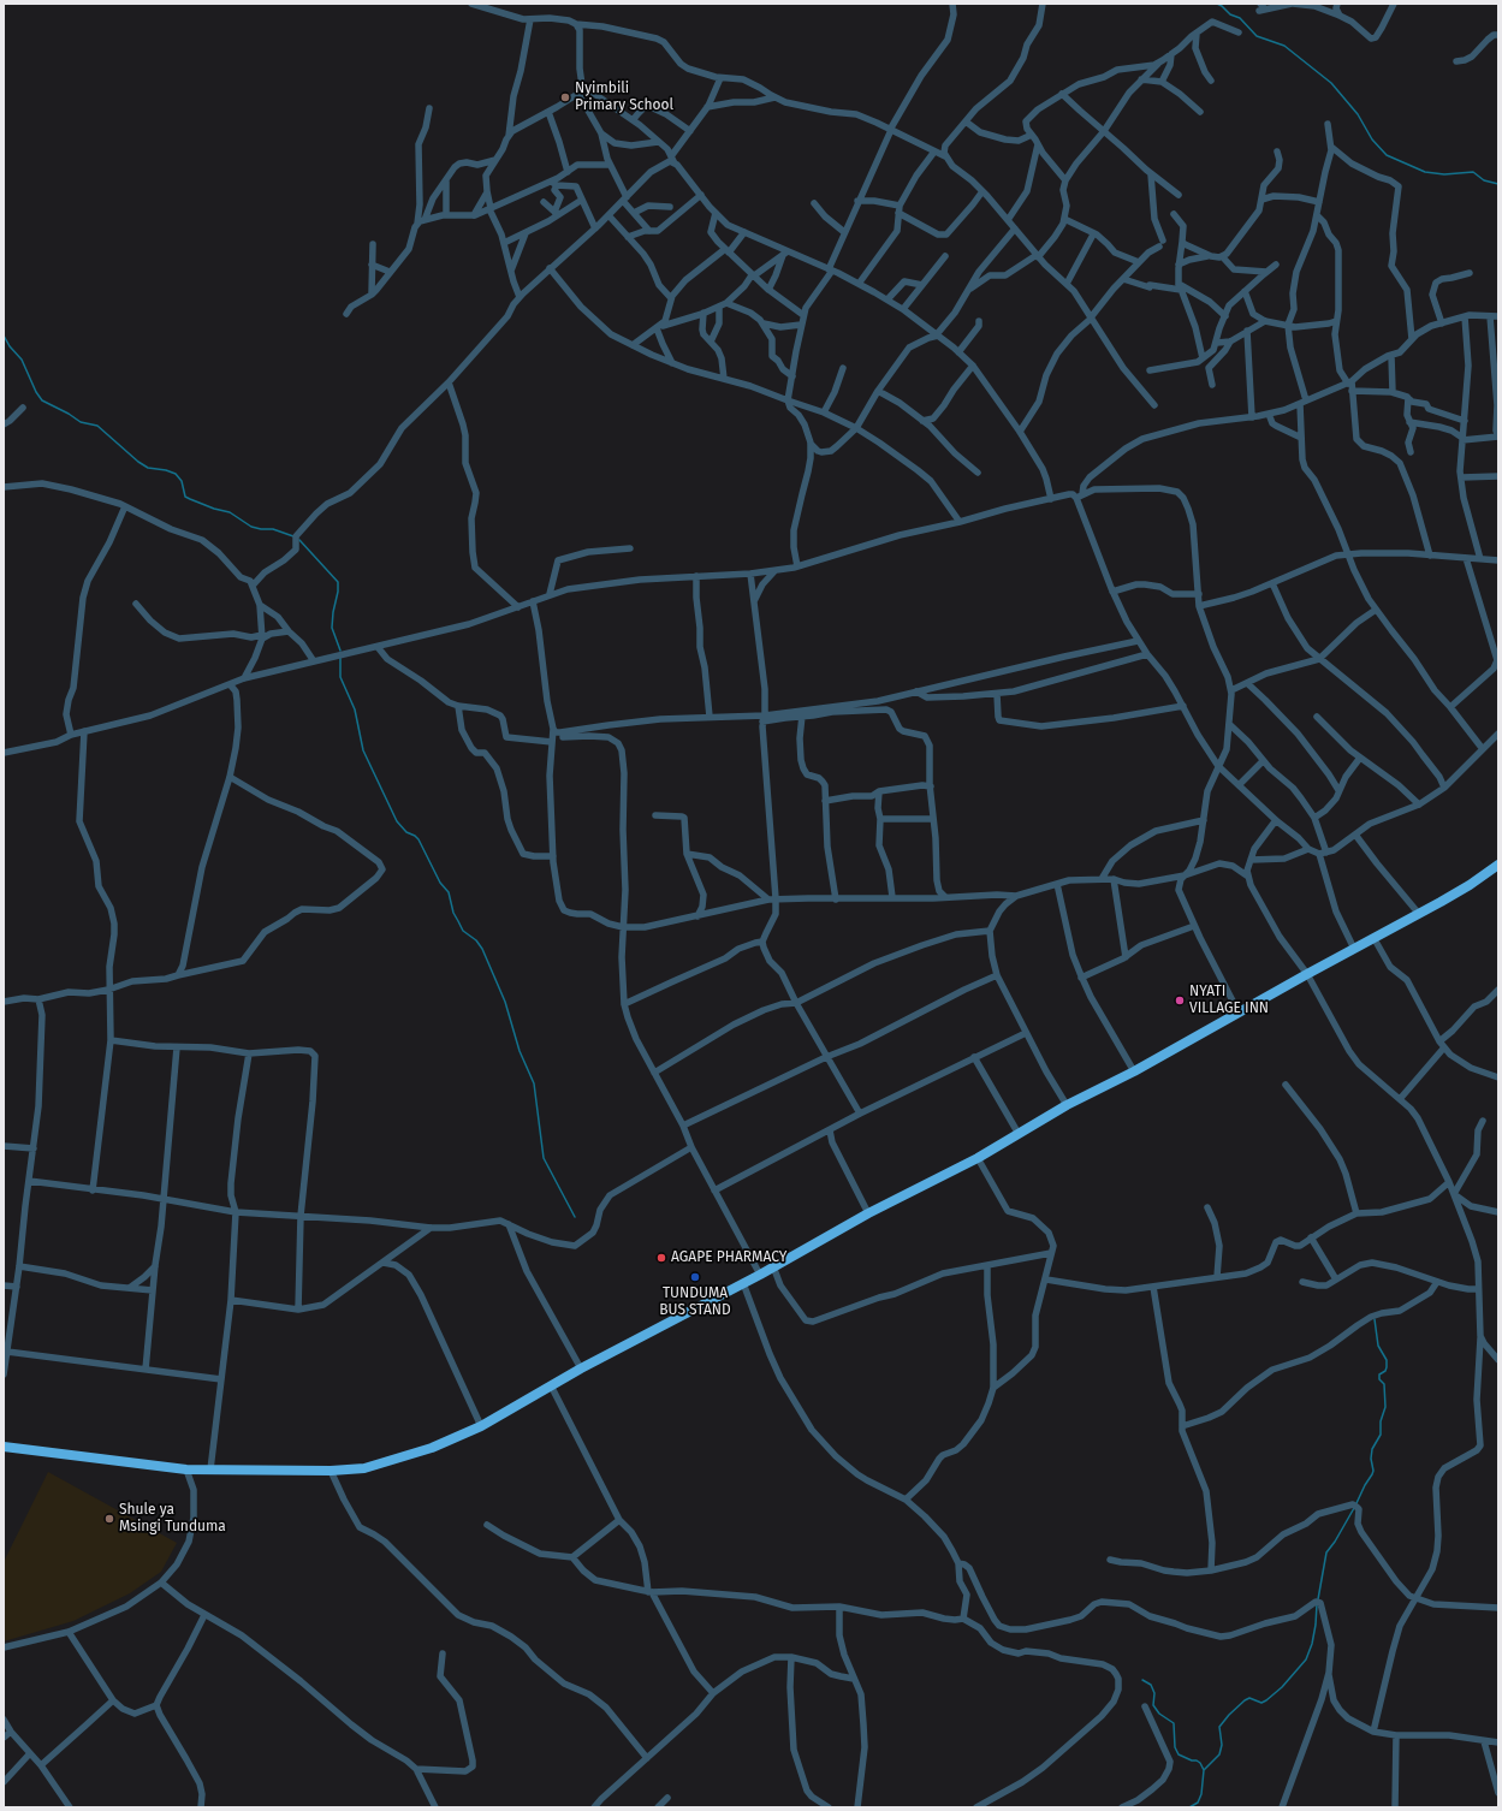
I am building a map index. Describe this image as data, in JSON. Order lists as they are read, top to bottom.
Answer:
{
  "places": [
    "Nyimbili Primary School",
    "NYATI VILLAGE INN",
    "AGAPE PHARMACY",
    "TUNDUMA BUS STAND",
    "Shule ya Msingi Tunduma"
  ]
}
